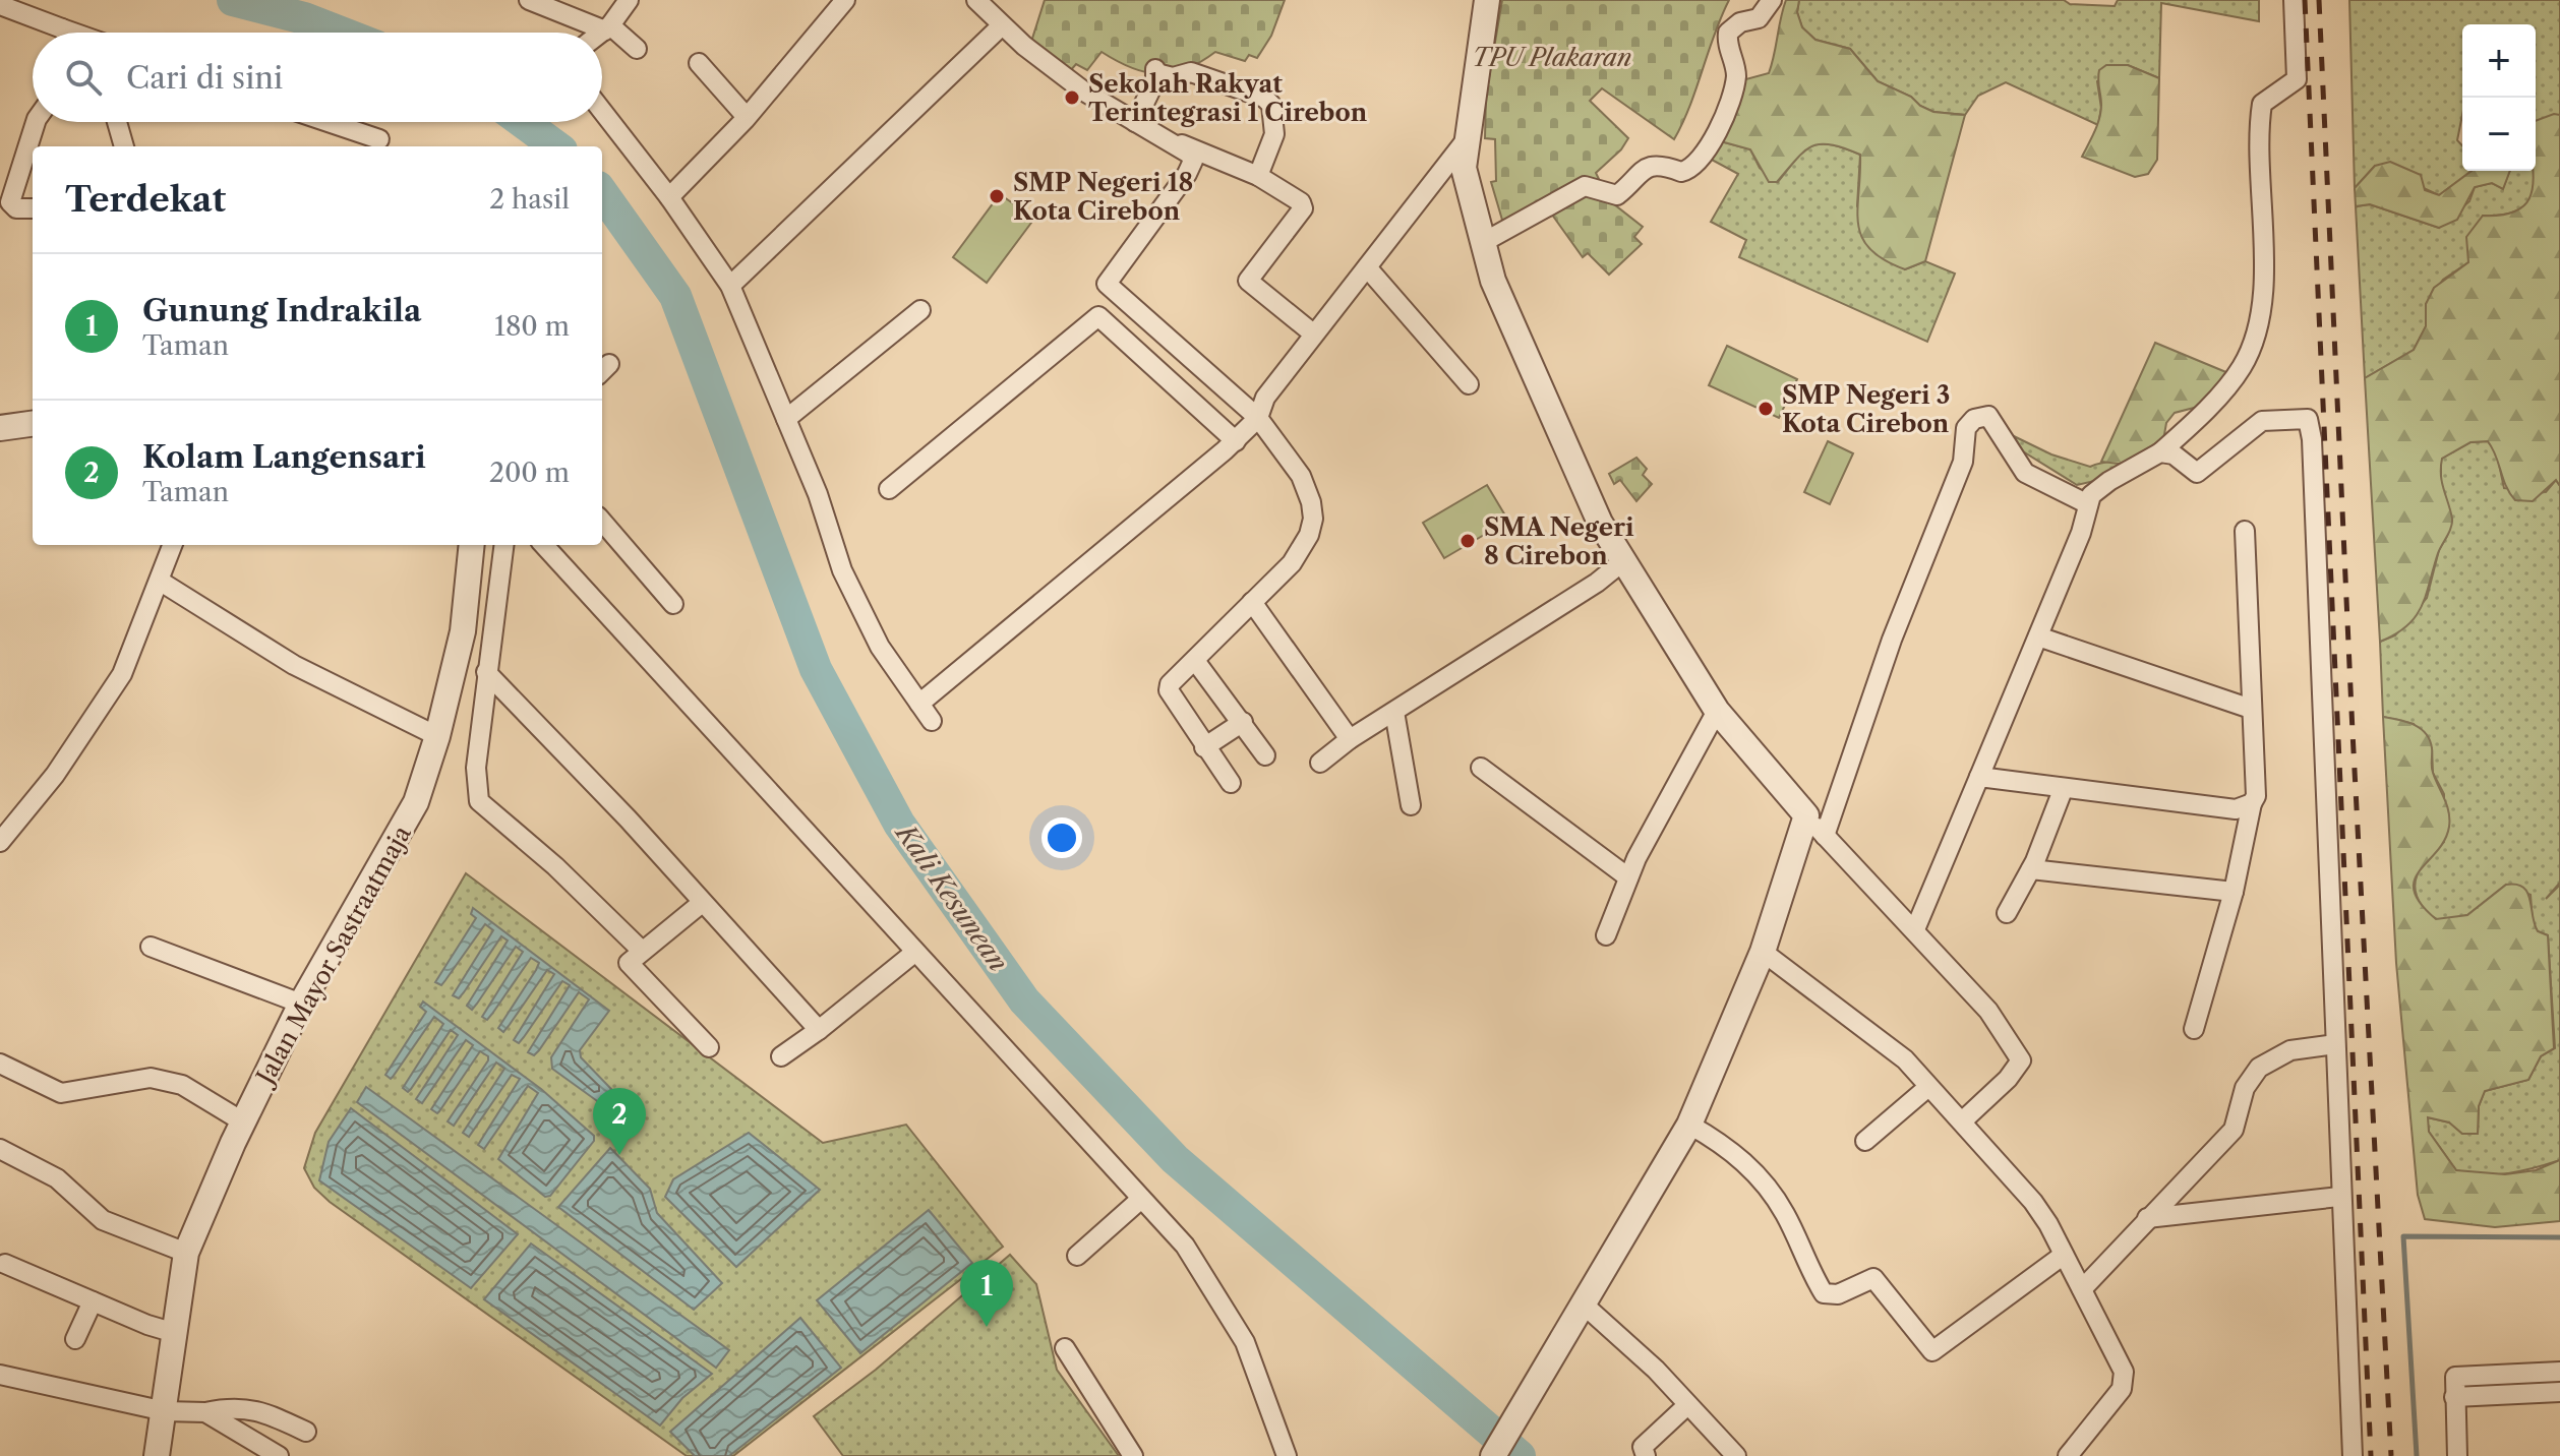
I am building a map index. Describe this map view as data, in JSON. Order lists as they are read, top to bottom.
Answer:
{
  "streets": {
    "street": ["Jalan Mayor Sastraatmaja"]
  },
  "water": ["Kali Kesunean"],
  "parks": ["TPU Plakaran"],
  "places": [
    "Sekolah Rakyat Terintegrasi 1 Cirebon",
    "SMP Negeri 18 Kota Cirebon",
    "SMP Negeri 3 Kota Cirebon",
    "SMA Negeri 8 Cirebon"
  ],
  "page": {
    "map_buttons": ["+", "−"],
    "search": "Cari di sini",
    "heading": ["Terdekat", "2 hasil"],
    "list": [
      {
        "mark": "1",
        "name": "Gunung Indrakila",
        "note": "Taman",
        "value": "180 m"
      },
      {
        "mark": "2",
        "name": "Kolam Langensari",
        "note": "Taman",
        "value": "200 m"
      }
    ],
    "pins": ["2", "1"]
  }
}
